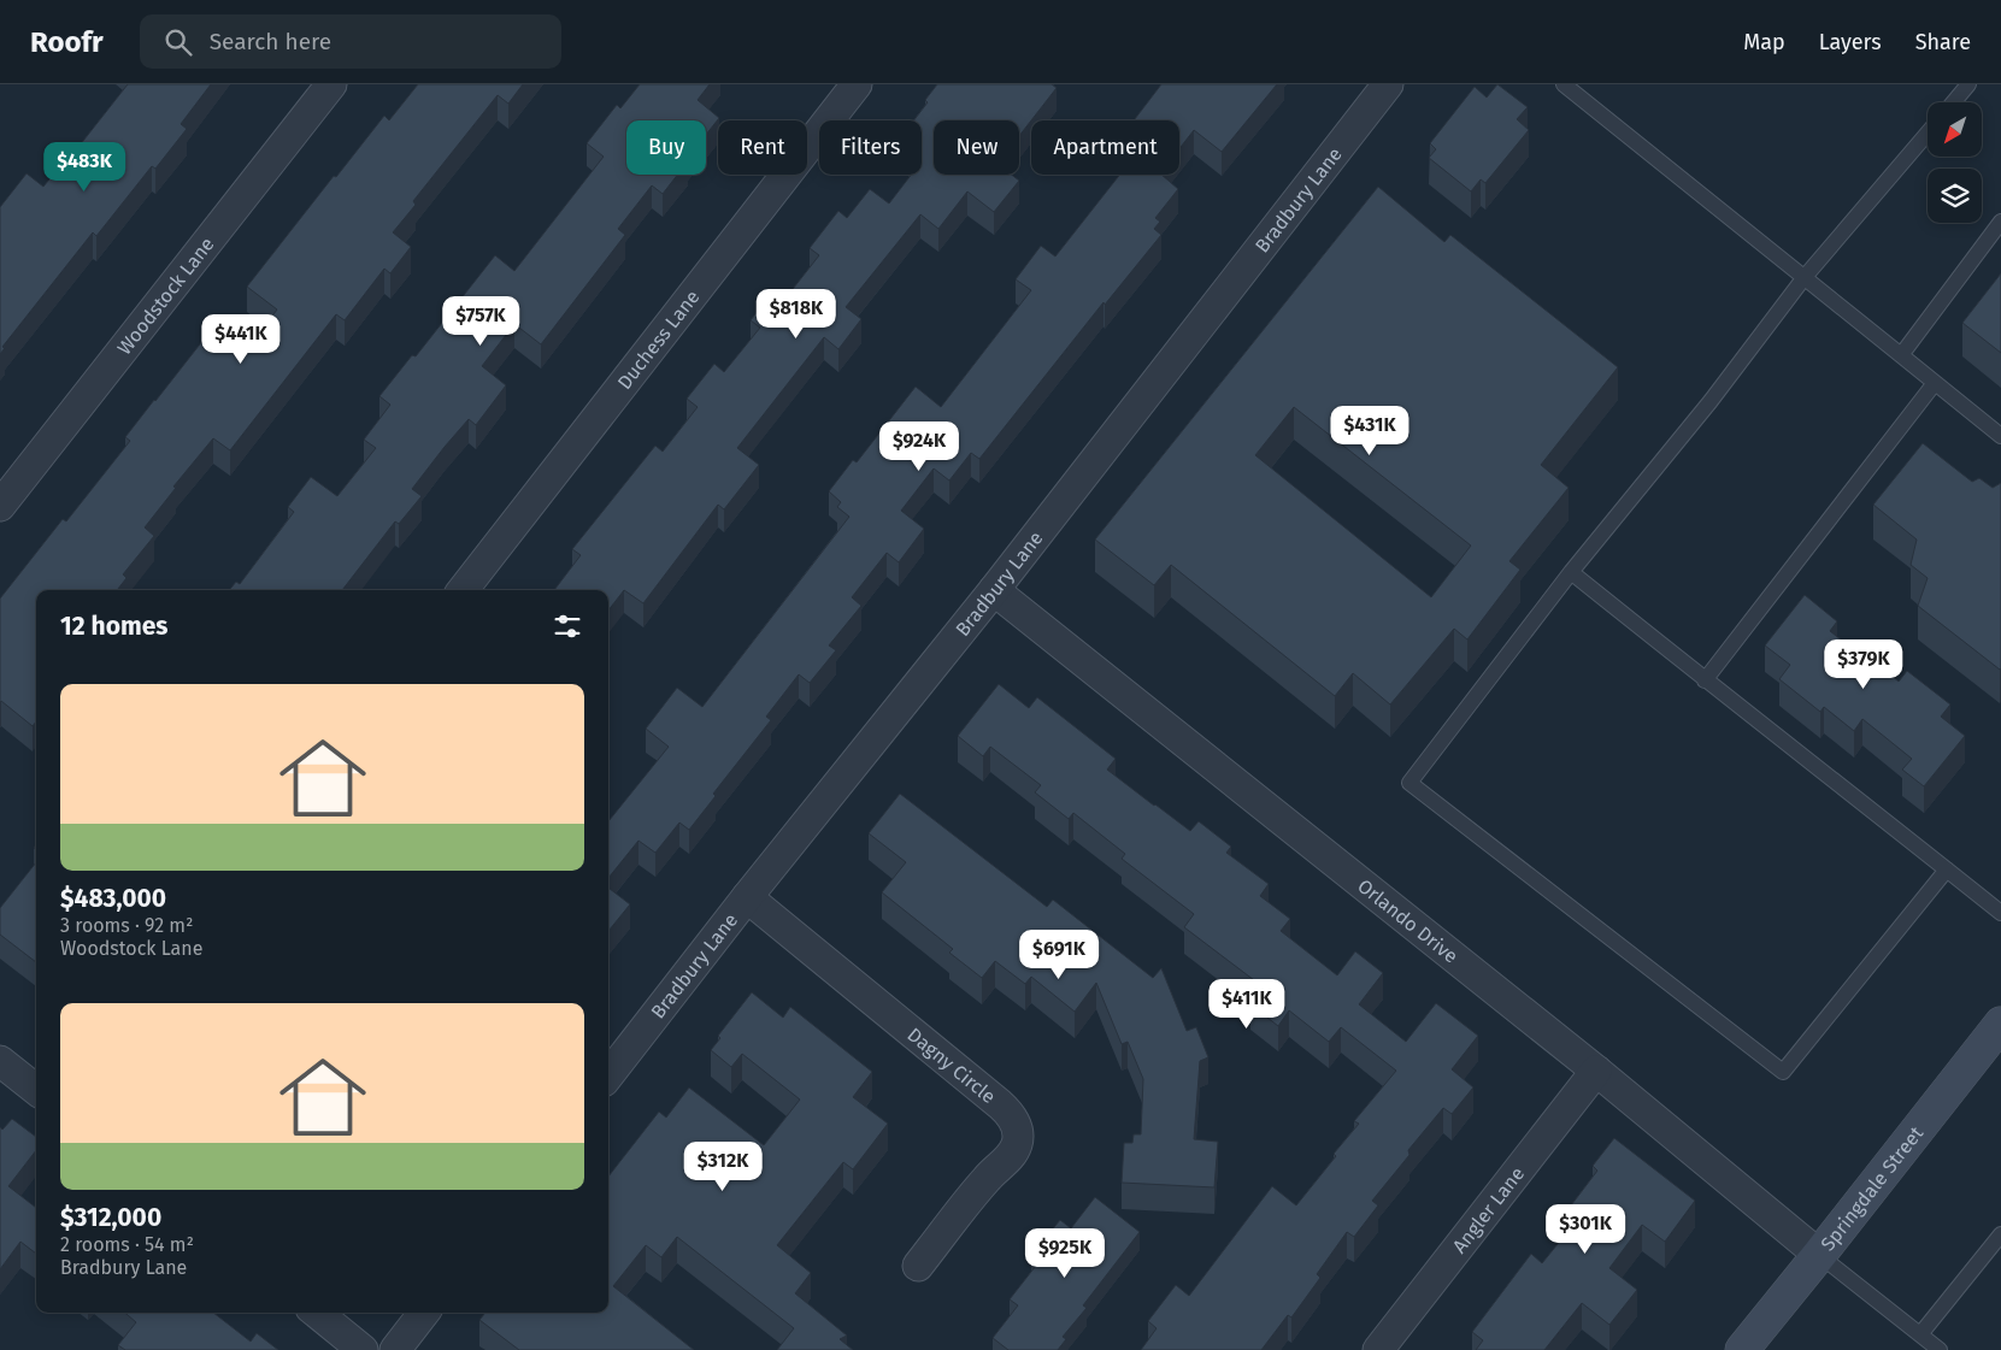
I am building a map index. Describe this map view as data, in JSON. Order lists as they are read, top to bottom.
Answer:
{
  "streets": {
    "main road": ["Springdale Street"],
    "street": [
      "Bradbury Lane",
      "Woodstock Lane",
      "Duchess Lane",
      "Orlando Drive",
      "Dagny Circle",
      "Angler Lane"
    ]
  },
  "crossings": [
    ["Bradbury Lane", "Orlando Drive"],
    ["Bradbury Lane", "Dagny Circle"],
    ["Orlando Drive", "Springdale Street"],
    ["Orlando Drive", "Angler Lane"]
  ],
  "north": "bottom left",
  "page": {
    "header": "Roofr",
    "search": "Search here",
    "nav": ["Map", "Layers", "Share"],
    "chip": [
      "Buy",
      "Rent",
      "Filters",
      "New",
      "Apartment"
    ],
    "price": [
      "$483K",
      "$818K",
      "$757K",
      "$441K",
      "$431K",
      "$924K",
      "$379K",
      "$691K",
      "$411K",
      "$312K",
      "$301K",
      "$925K"
    ],
    "heading": "12 homes",
    "list": [
      {
        "name": "$483,000",
        "note": "3 rooms · 92 m² · Woodstock Lane"
      },
      {
        "name": "$312,000",
        "note": "2 rooms · 54 m² · Bradbury Lane"
      }
    ]
  }
}
